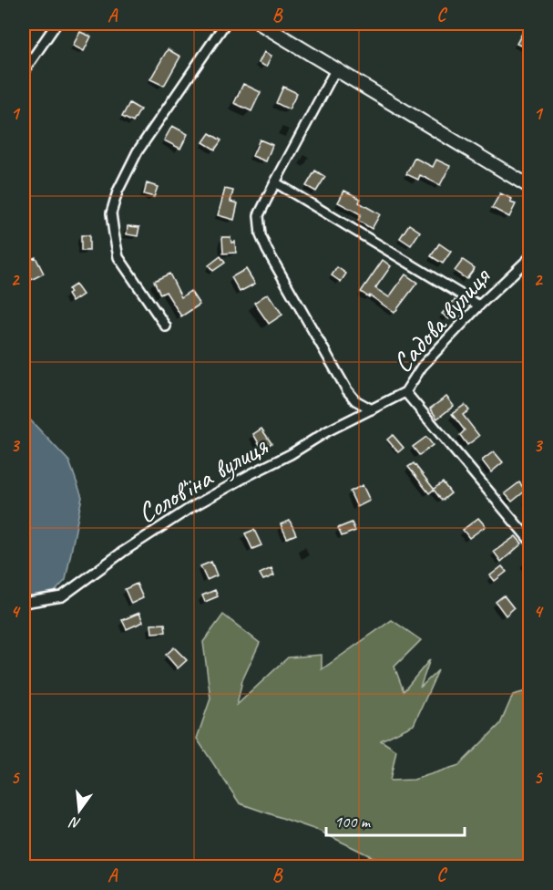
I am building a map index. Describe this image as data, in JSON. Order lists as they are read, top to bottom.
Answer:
{
  "streets": {
    "street": ["Садова вулиця", "Солов'їна вулиця"]
  },
  "crossings": [
    ["Садова вулиця", "Солов'їна вулиця"]
  ],
  "scale_bar": "100 m",
  "north": "bottom",
  "grid": {
    "columns": ["A", "B", "C"],
    "rows": [
      "1",
      "2",
      "3",
      "4",
      "5"
    ]
  }
}
